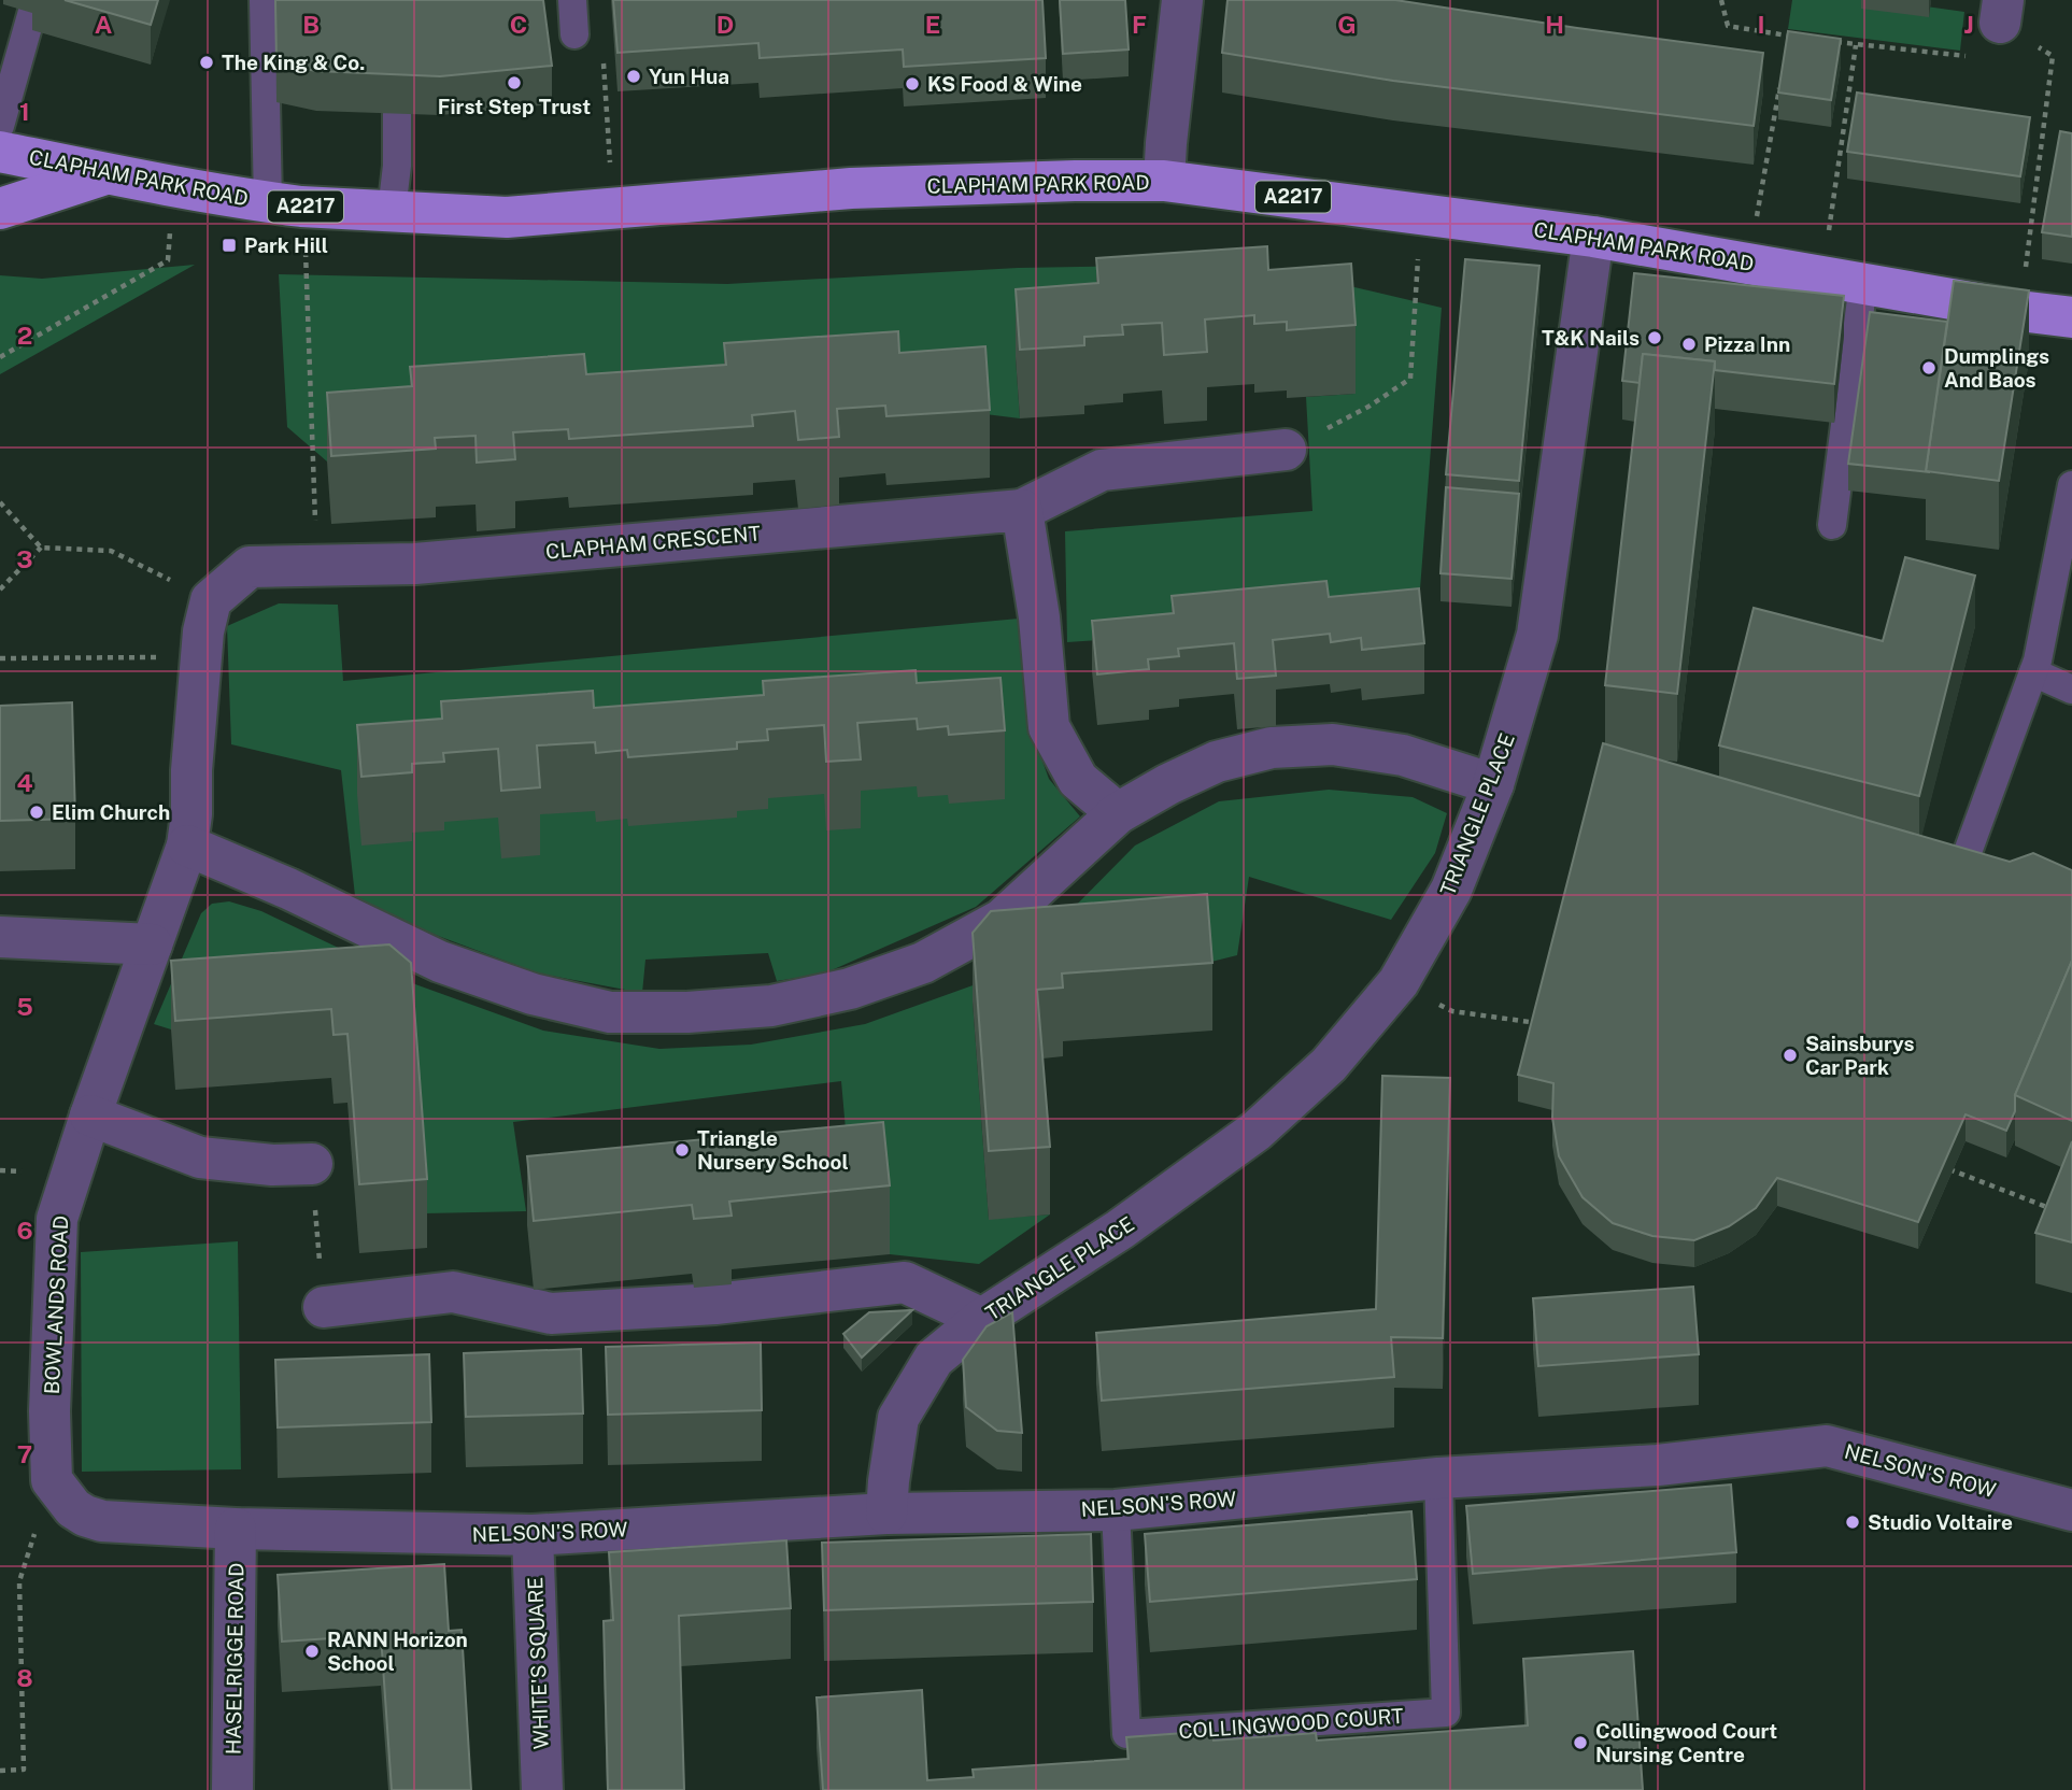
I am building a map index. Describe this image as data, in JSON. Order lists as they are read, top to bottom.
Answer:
{
  "streets": {
    "main road": ["CLAPHAM PARK ROAD", "A2217"],
    "street": [
      "CLAPHAM CRESCENT",
      "TRIANGLE PLACE",
      "BOWLANDS ROAD",
      "NELSON'S ROW",
      "HASELRIGGE ROAD",
      "WHITE'S SQUARE"
    ],
    "lane": ["COLLINGWOOD COURT"]
  },
  "crossings": [
    ["CLAPHAM PARK ROAD", "TRIANGLE PLACE"],
    ["TRIANGLE PLACE", "NELSON'S ROW"],
    ["NELSON'S ROW", "HASELRIGGE ROAD"],
    ["NELSON'S ROW", "WHITE'S SQUARE"],
    ["NELSON'S ROW", "COLLINGWOOD COURT"]
  ],
  "places": {
    "other": [
      "The King & Co.",
      "Yun Hua",
      "First Step Trust",
      "KS Food & Wine",
      "T&K Nails",
      "Pizza Inn",
      "Dumplings And Baos",
      "Elim Church",
      "Sainsburys Car Park",
      "Triangle Nursery School",
      "Studio Voltaire",
      "RANN Horizon School",
      "Collingwood Court Nursing Centre"
    ],
    "transit": ["Park Hill"]
  },
  "grid": {
    "columns": [
      "A",
      "B",
      "C",
      "D",
      "E",
      "F",
      "G",
      "H",
      "I",
      "J"
    ],
    "rows": [
      "1",
      "2",
      "3",
      "4",
      "5",
      "6",
      "7",
      "8"
    ]
  }
}
